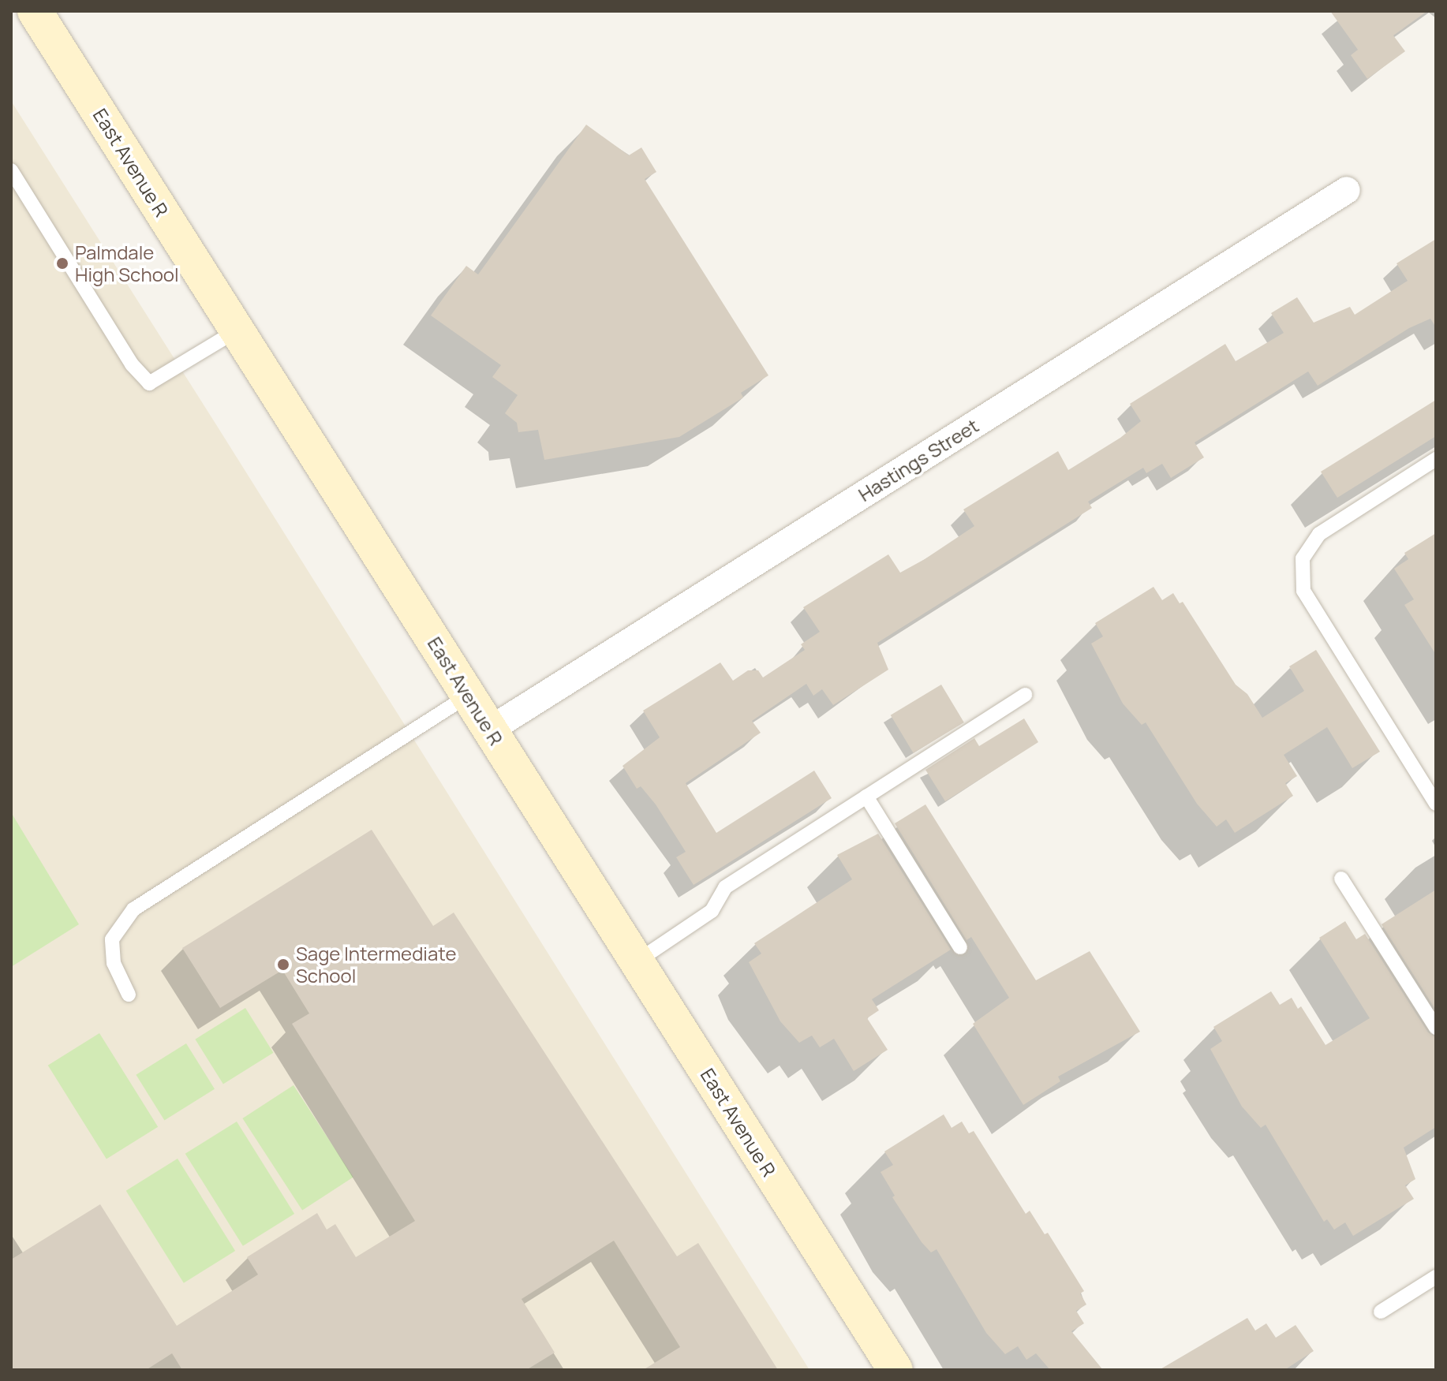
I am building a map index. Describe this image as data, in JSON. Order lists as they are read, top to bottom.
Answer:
{
  "streets": {
    "main road": ["East Avenue R"],
    "street": ["Hastings Street"]
  },
  "crossings": [
    ["East Avenue R", "Hastings Street"]
  ],
  "places": ["Palmdale High School", "Sage Intermediate School"]
}
